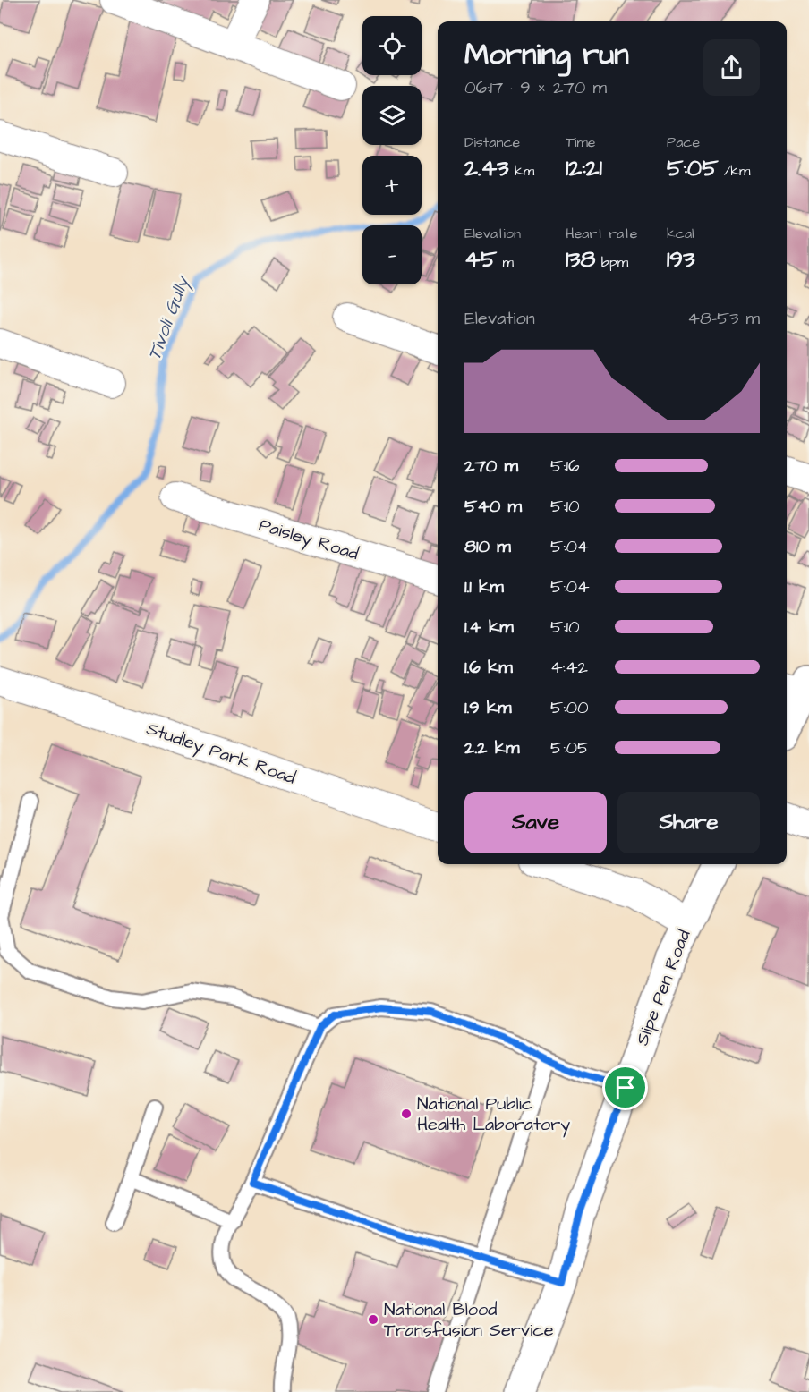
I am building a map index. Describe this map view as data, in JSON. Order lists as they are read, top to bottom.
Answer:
{
  "streets": {
    "street": ["Paisley Road", "Studley Park Road", "Slipe Pen Road"]
  },
  "water": ["Tivoli Gully"],
  "places": ["National Public Health Laboratory", "National Blood Transfusion Service"],
  "page": {
    "map_buttons": ["+", "−"],
    "heading": ["Morning run", "06:17 · 9 × 270 m"],
    "stats": [
      ["Distance", "2.43 km"],
      ["Time", "12:21"],
      ["Pace", "5:05 /km"],
      ["Elevation", "45 m"],
      ["Heart rate", "138 bpm"],
      ["kcal", "193"]
    ],
    "chart": ["Elevation", "48–53 m"],
    "list": [
      {
        "name": "270 m",
        "note": "5:16"
      },
      {
        "name": "540 m",
        "note": "5:10"
      },
      {
        "name": "810 m",
        "note": "5:04"
      },
      {
        "name": "1.1 km",
        "note": "5:04"
      },
      {
        "name": "1.4 km",
        "note": "5:10"
      },
      {
        "name": "1.6 km",
        "note": "4:42"
      },
      {
        "name": "1.9 km",
        "note": "5:00"
      },
      {
        "name": "2.2 km",
        "note": "5:05"
      }
    ],
    "buttons": ["Save", "Share"]
  }
}
